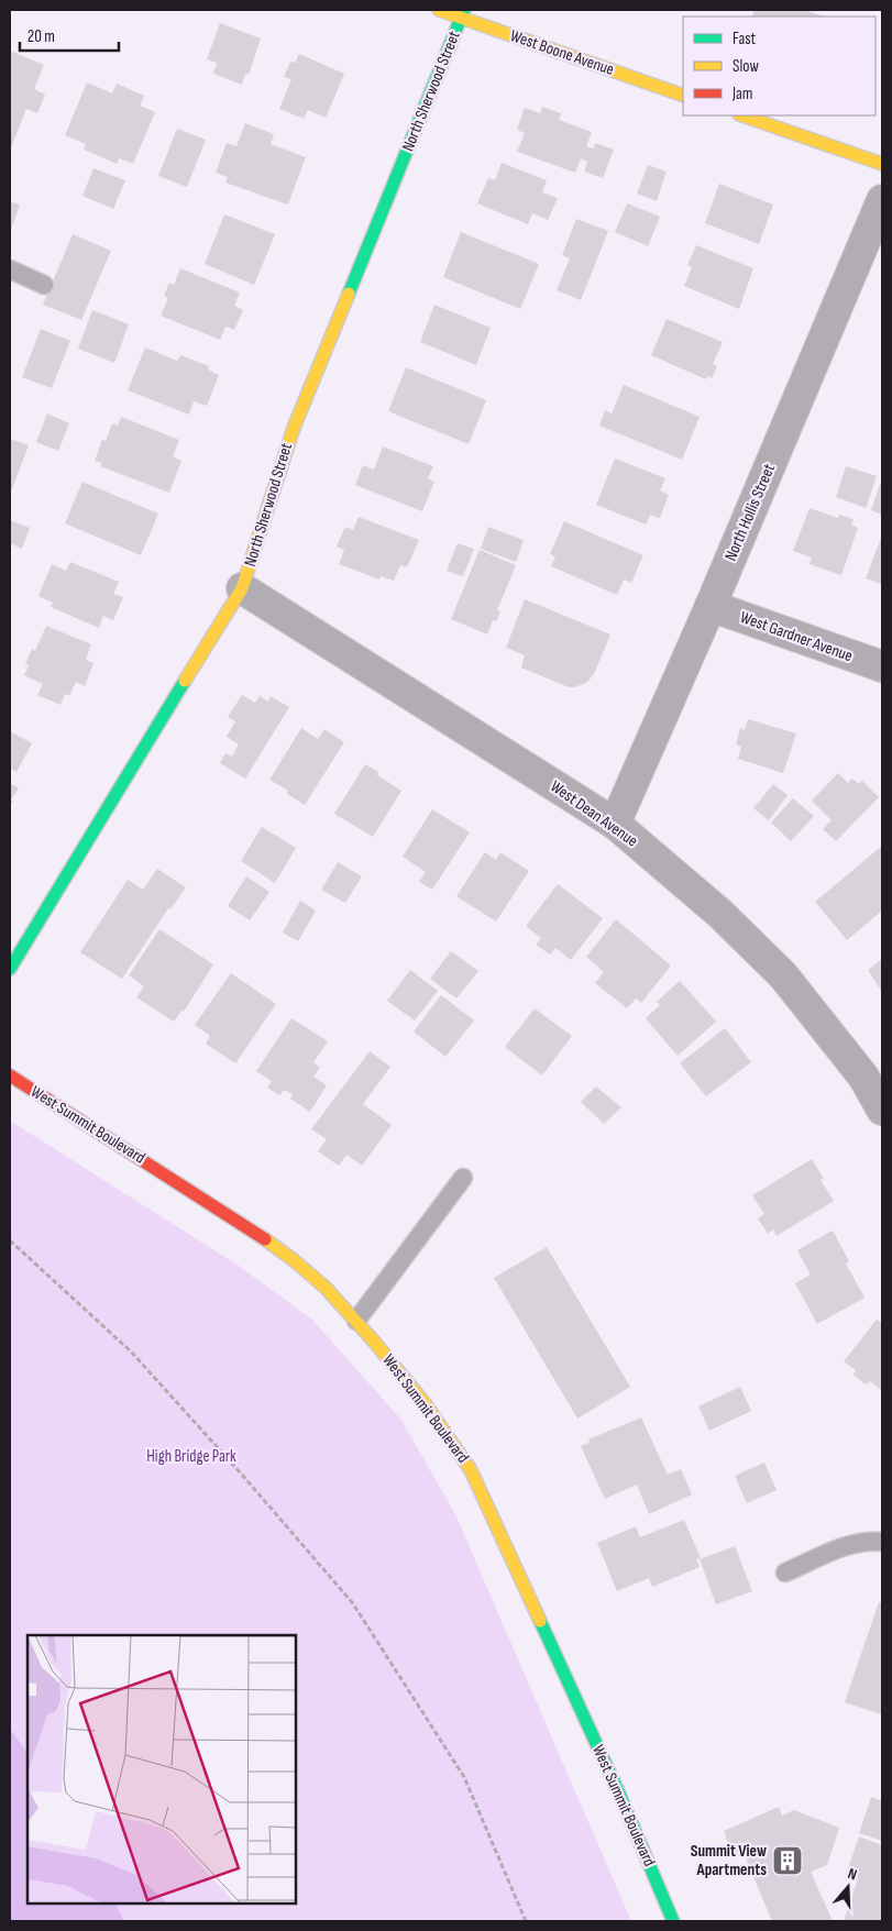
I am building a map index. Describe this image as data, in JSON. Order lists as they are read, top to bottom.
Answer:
{
  "streets": {
    "street": [
      "West Boone Avenue",
      "North Sherwood Street",
      "North Hollis Street",
      "West Gardner Avenue",
      "West Dean Avenue",
      "West Summit Boulevard"
    ]
  },
  "crossings": [
    ["West Boone Avenue", "North Sherwood Street"],
    ["North Sherwood Street", "West Dean Avenue"],
    ["North Hollis Street", "West Gardner Avenue"],
    ["North Hollis Street", "West Dean Avenue"]
  ],
  "parks": ["High Bridge Park"],
  "places": {
    "building": ["Summit View Apartments"]
  },
  "legend": ["Fast", "Slow", "Jam"],
  "scale_bar": "20 m",
  "north": "top"
}
